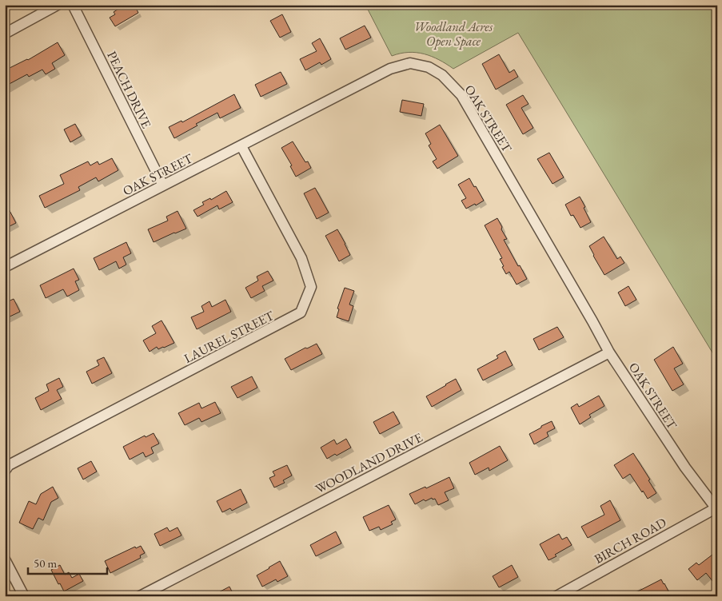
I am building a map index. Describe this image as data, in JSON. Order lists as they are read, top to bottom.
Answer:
{
  "streets": {
    "street": [
      "PEACH DRIVE",
      "OAK STREET",
      "LAUREL STREET",
      "WOODLAND DRIVE",
      "BIRCH ROAD"
    ]
  },
  "crossings": [
    ["PEACH DRIVE", "OAK STREET"],
    ["OAK STREET", "LAUREL STREET"],
    ["OAK STREET", "WOODLAND DRIVE"],
    ["OAK STREET", "BIRCH ROAD"]
  ],
  "parks": ["Woodland Acres Open Space"],
  "scale_bar": "50 m"
}
